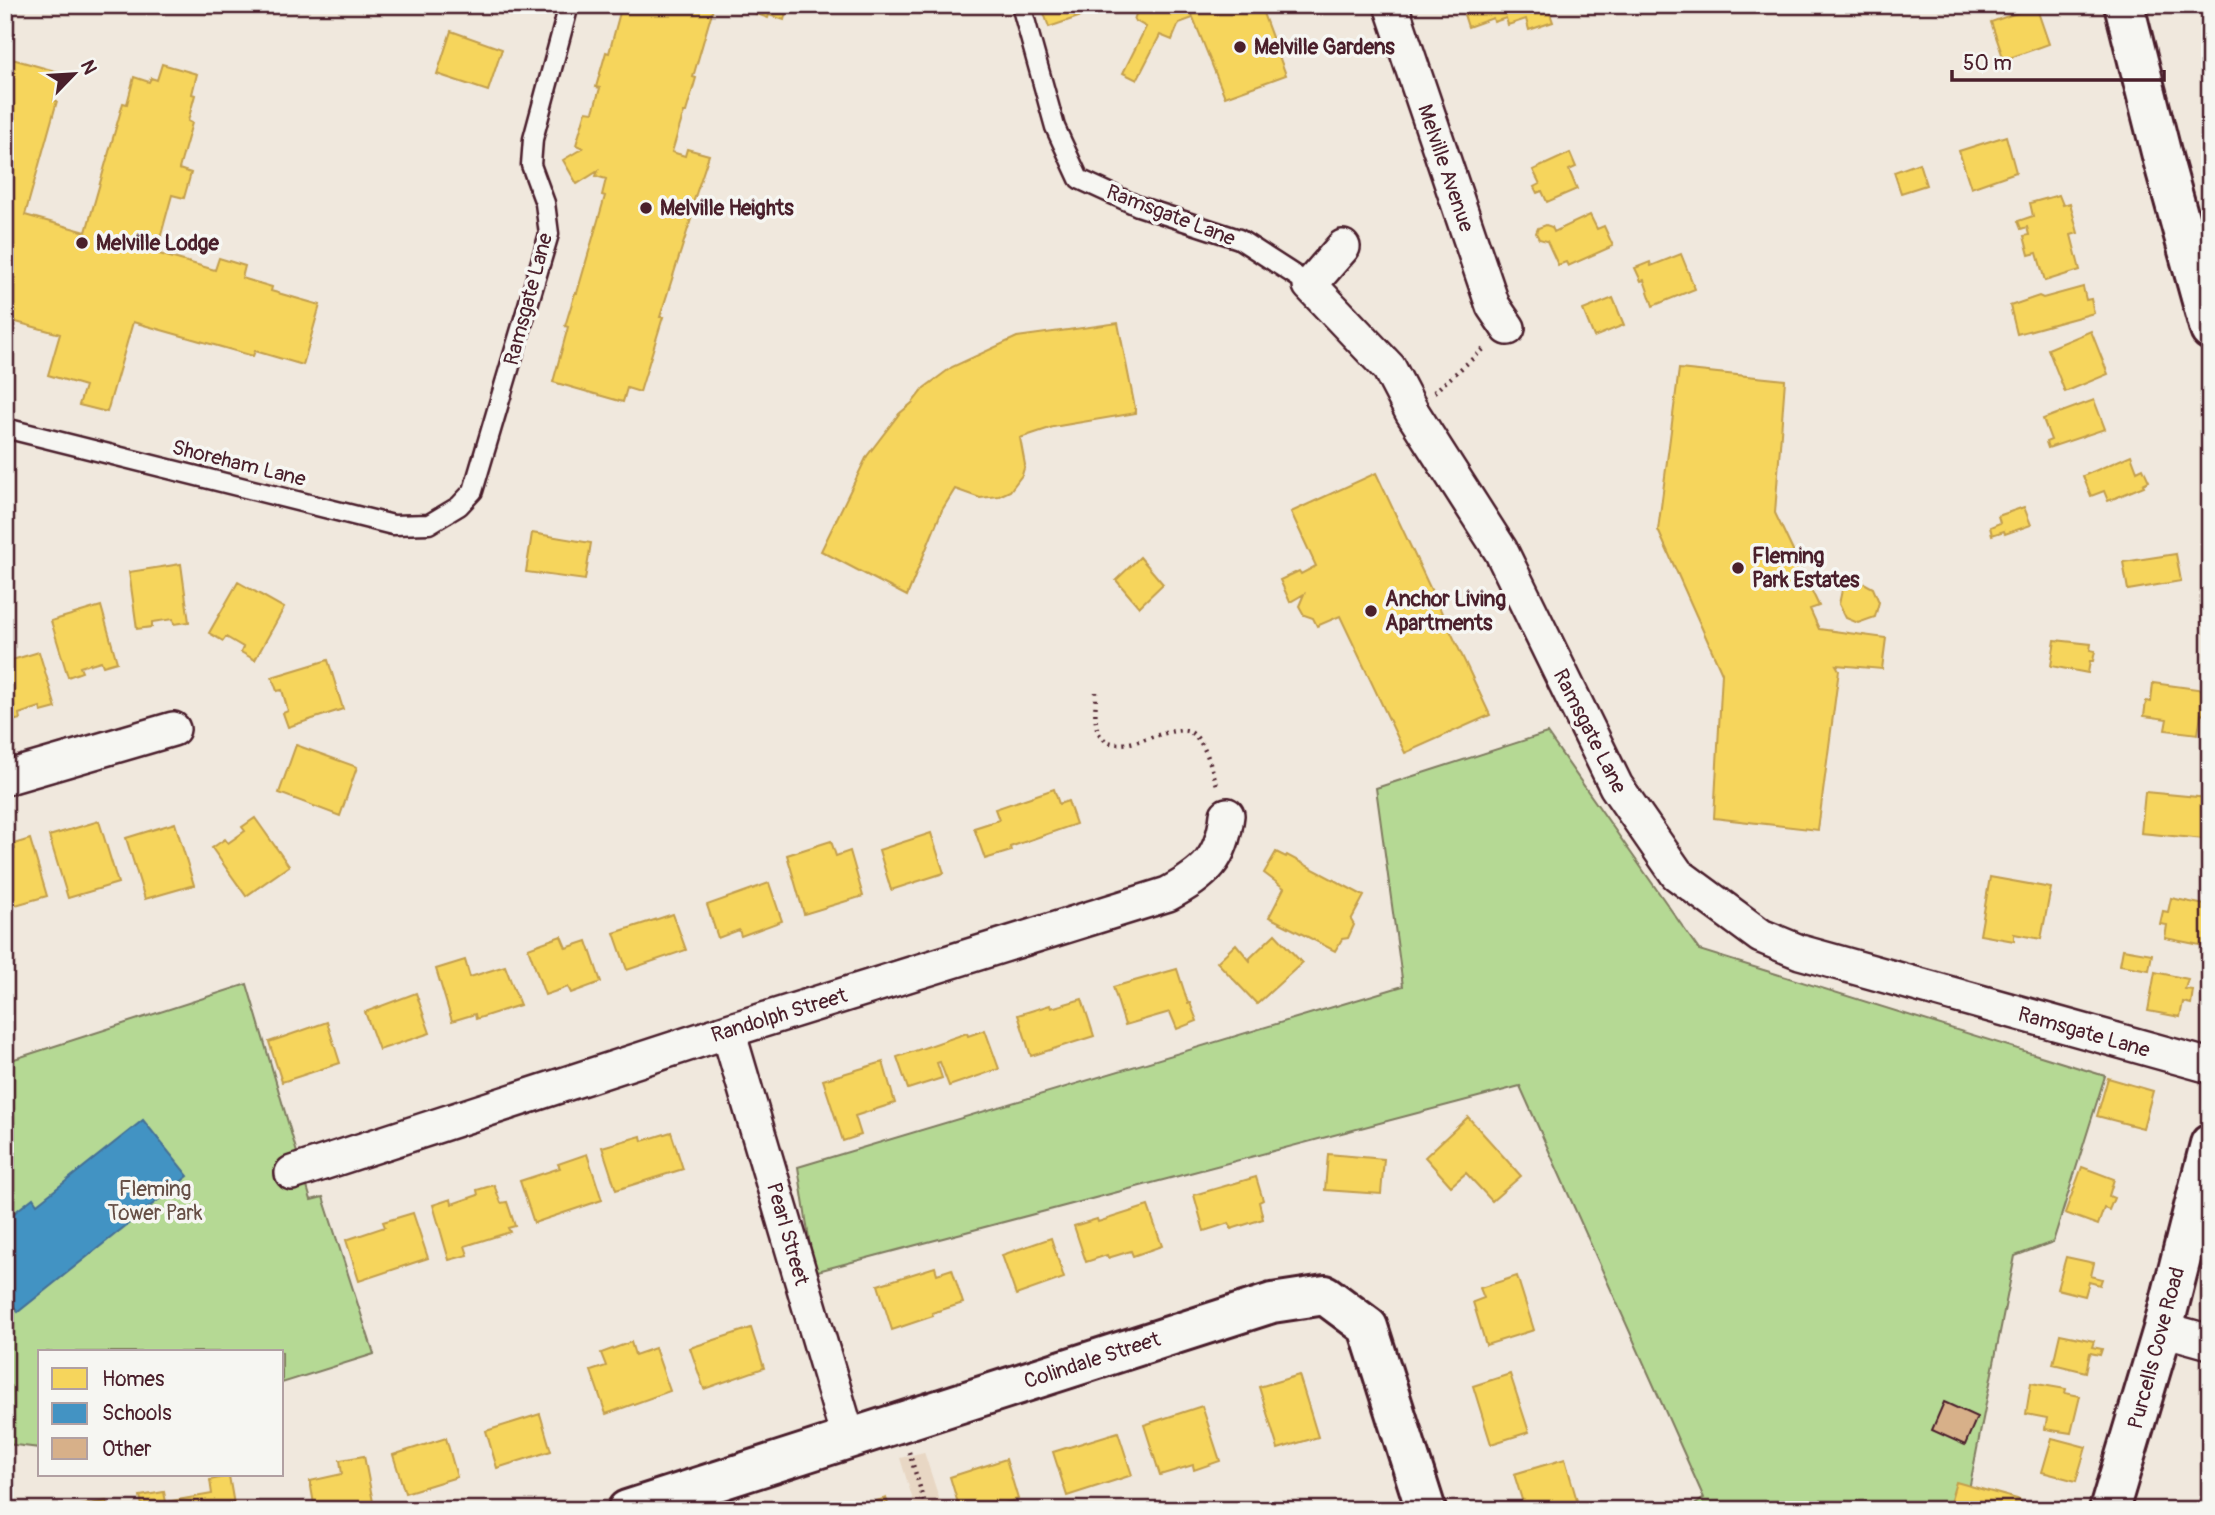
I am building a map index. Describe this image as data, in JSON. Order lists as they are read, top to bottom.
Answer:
{
  "streets": {
    "street": [
      "Melville Avenue",
      "Ramsgate Lane",
      "Randolph Street",
      "Pearl Street",
      "Purcells Cove Road",
      "Colindale Street"
    ],
    "lane": ["Shoreham Lane"]
  },
  "crossings": [
    ["Ramsgate Lane", "Shoreham Lane"],
    ["Randolph Street", "Pearl Street"],
    ["Pearl Street", "Colindale Street"]
  ],
  "parks": ["Fleming Tower Park"],
  "places": [
    "Melville Gardens",
    "Melville Heights",
    "Melville Lodge",
    "Fleming Park Estates",
    "Anchor Living Apartments"
  ],
  "legend": ["Homes", "Schools", "Other"],
  "scale_bar": "50 m",
  "north": "top right"
}
